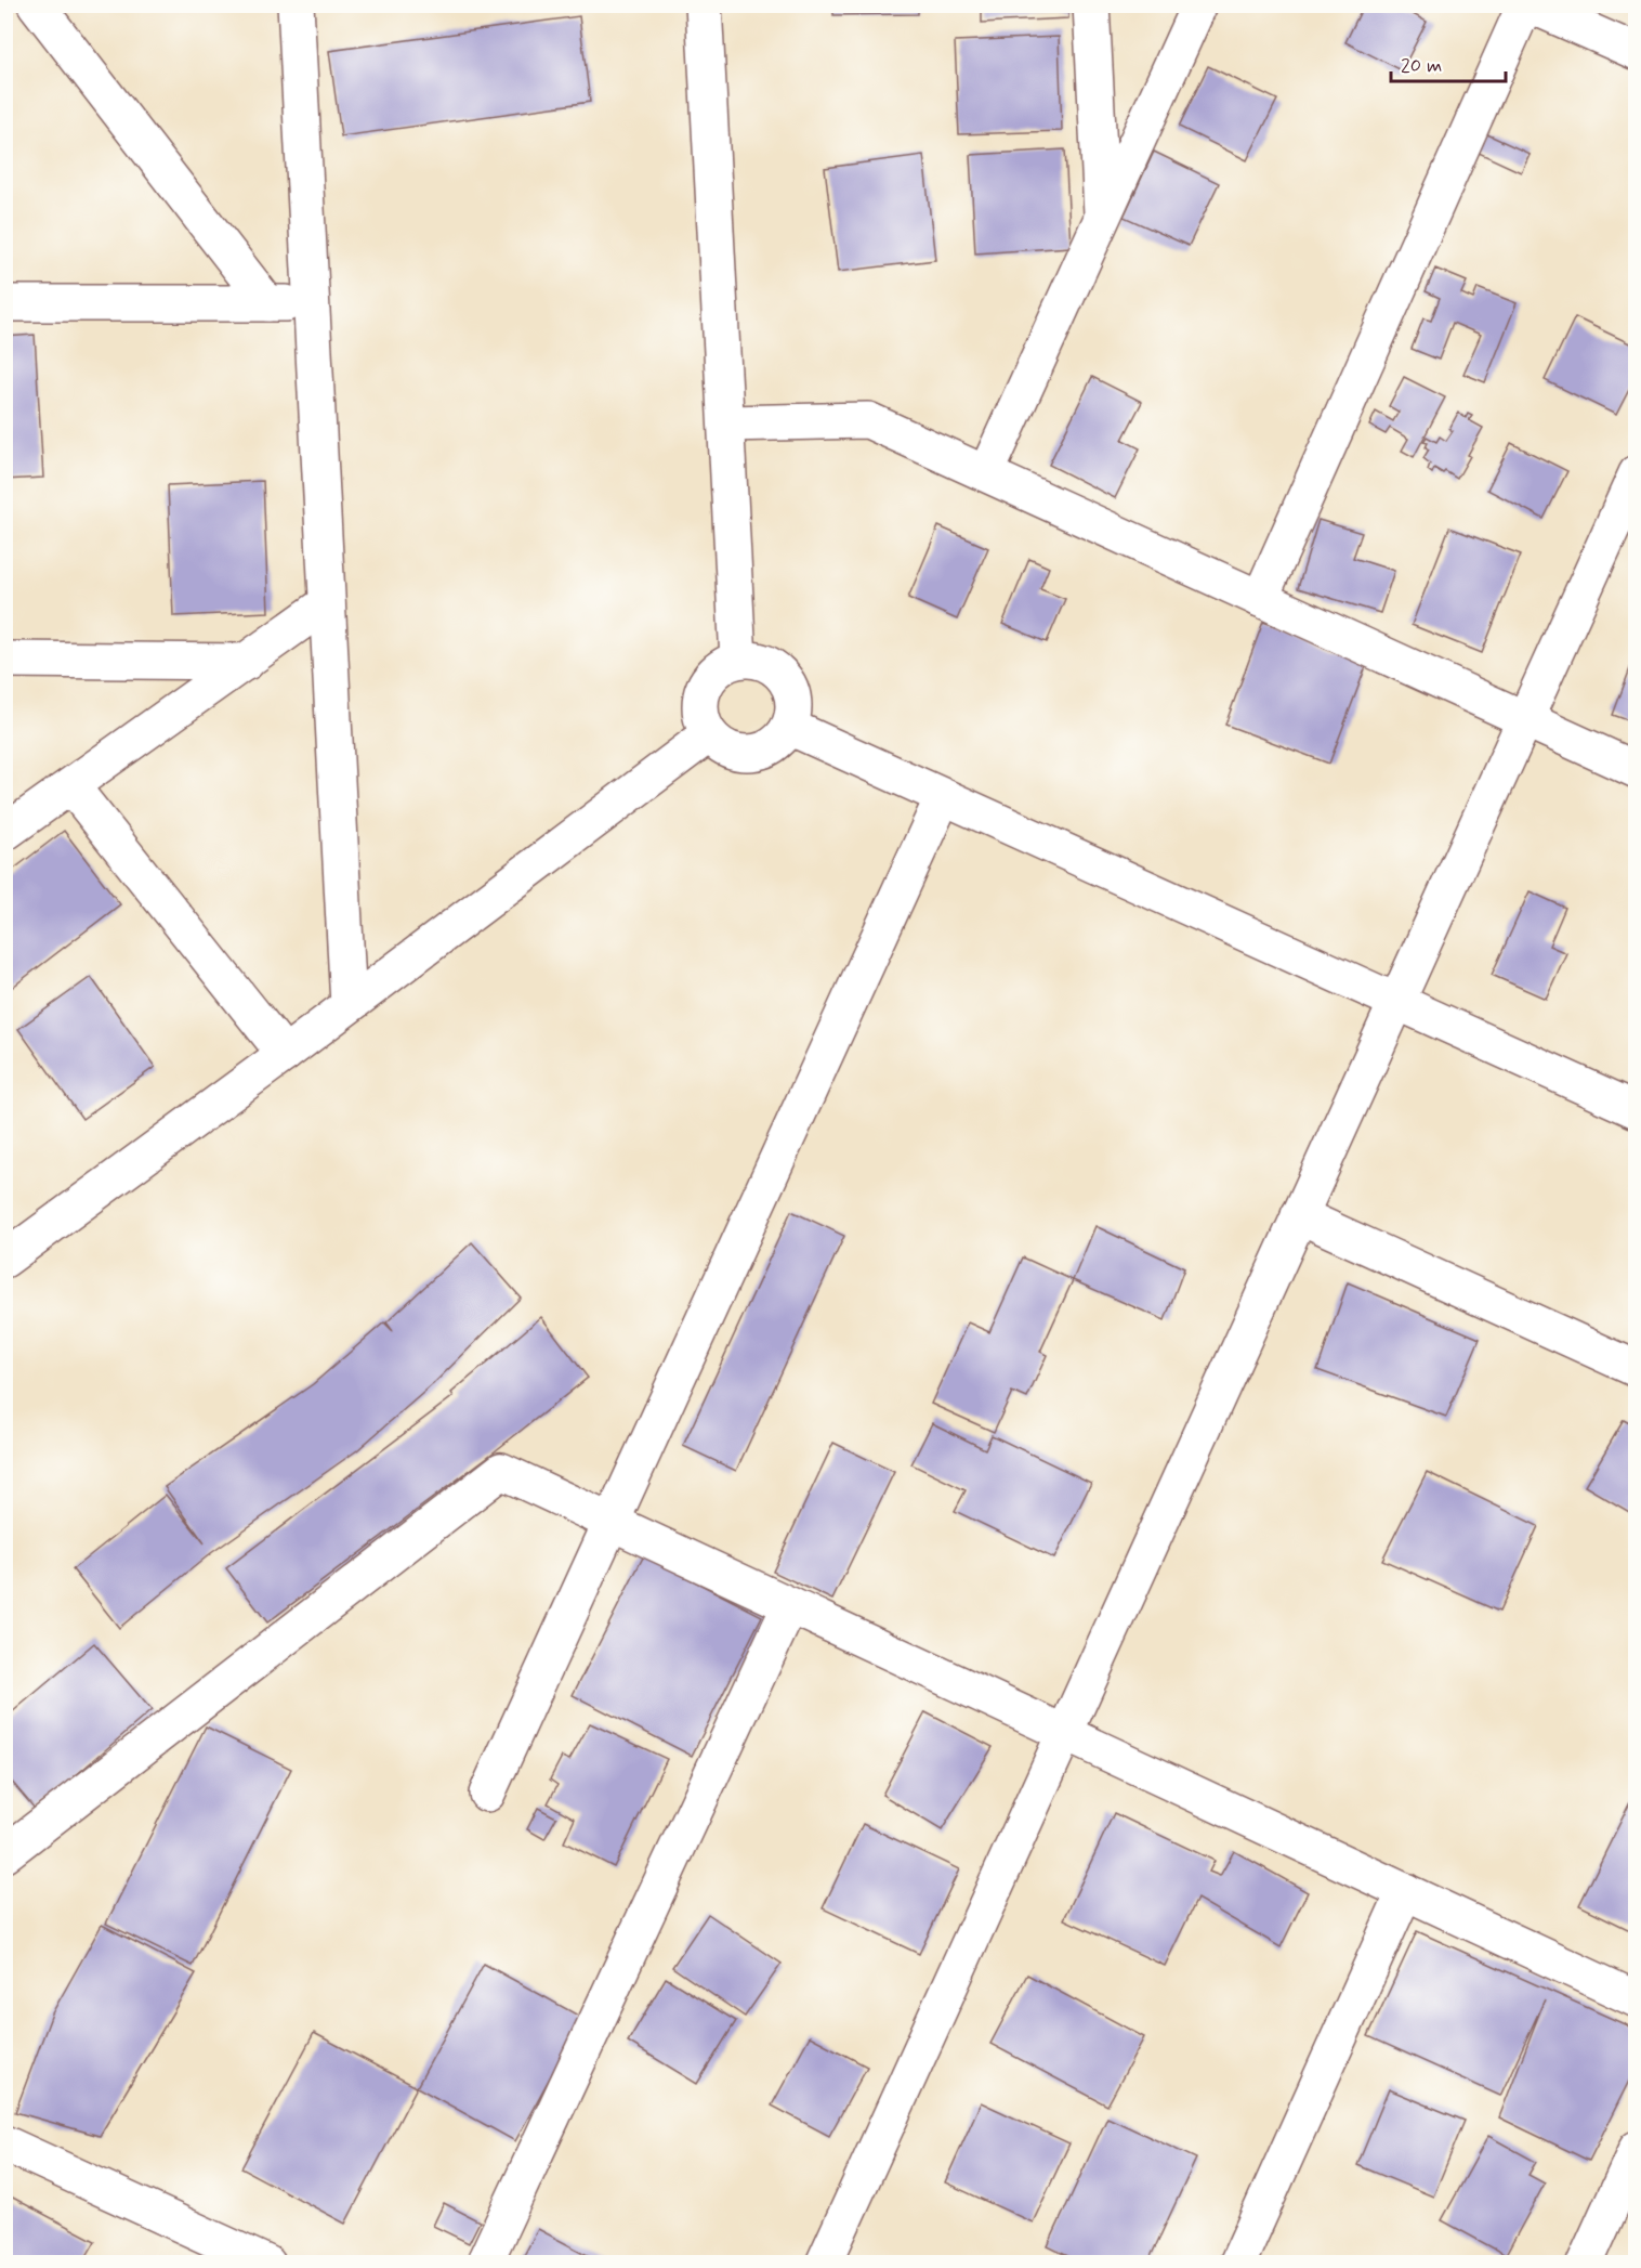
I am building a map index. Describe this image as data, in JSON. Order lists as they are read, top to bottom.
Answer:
{
  "scale_bar": "20 m"
}
